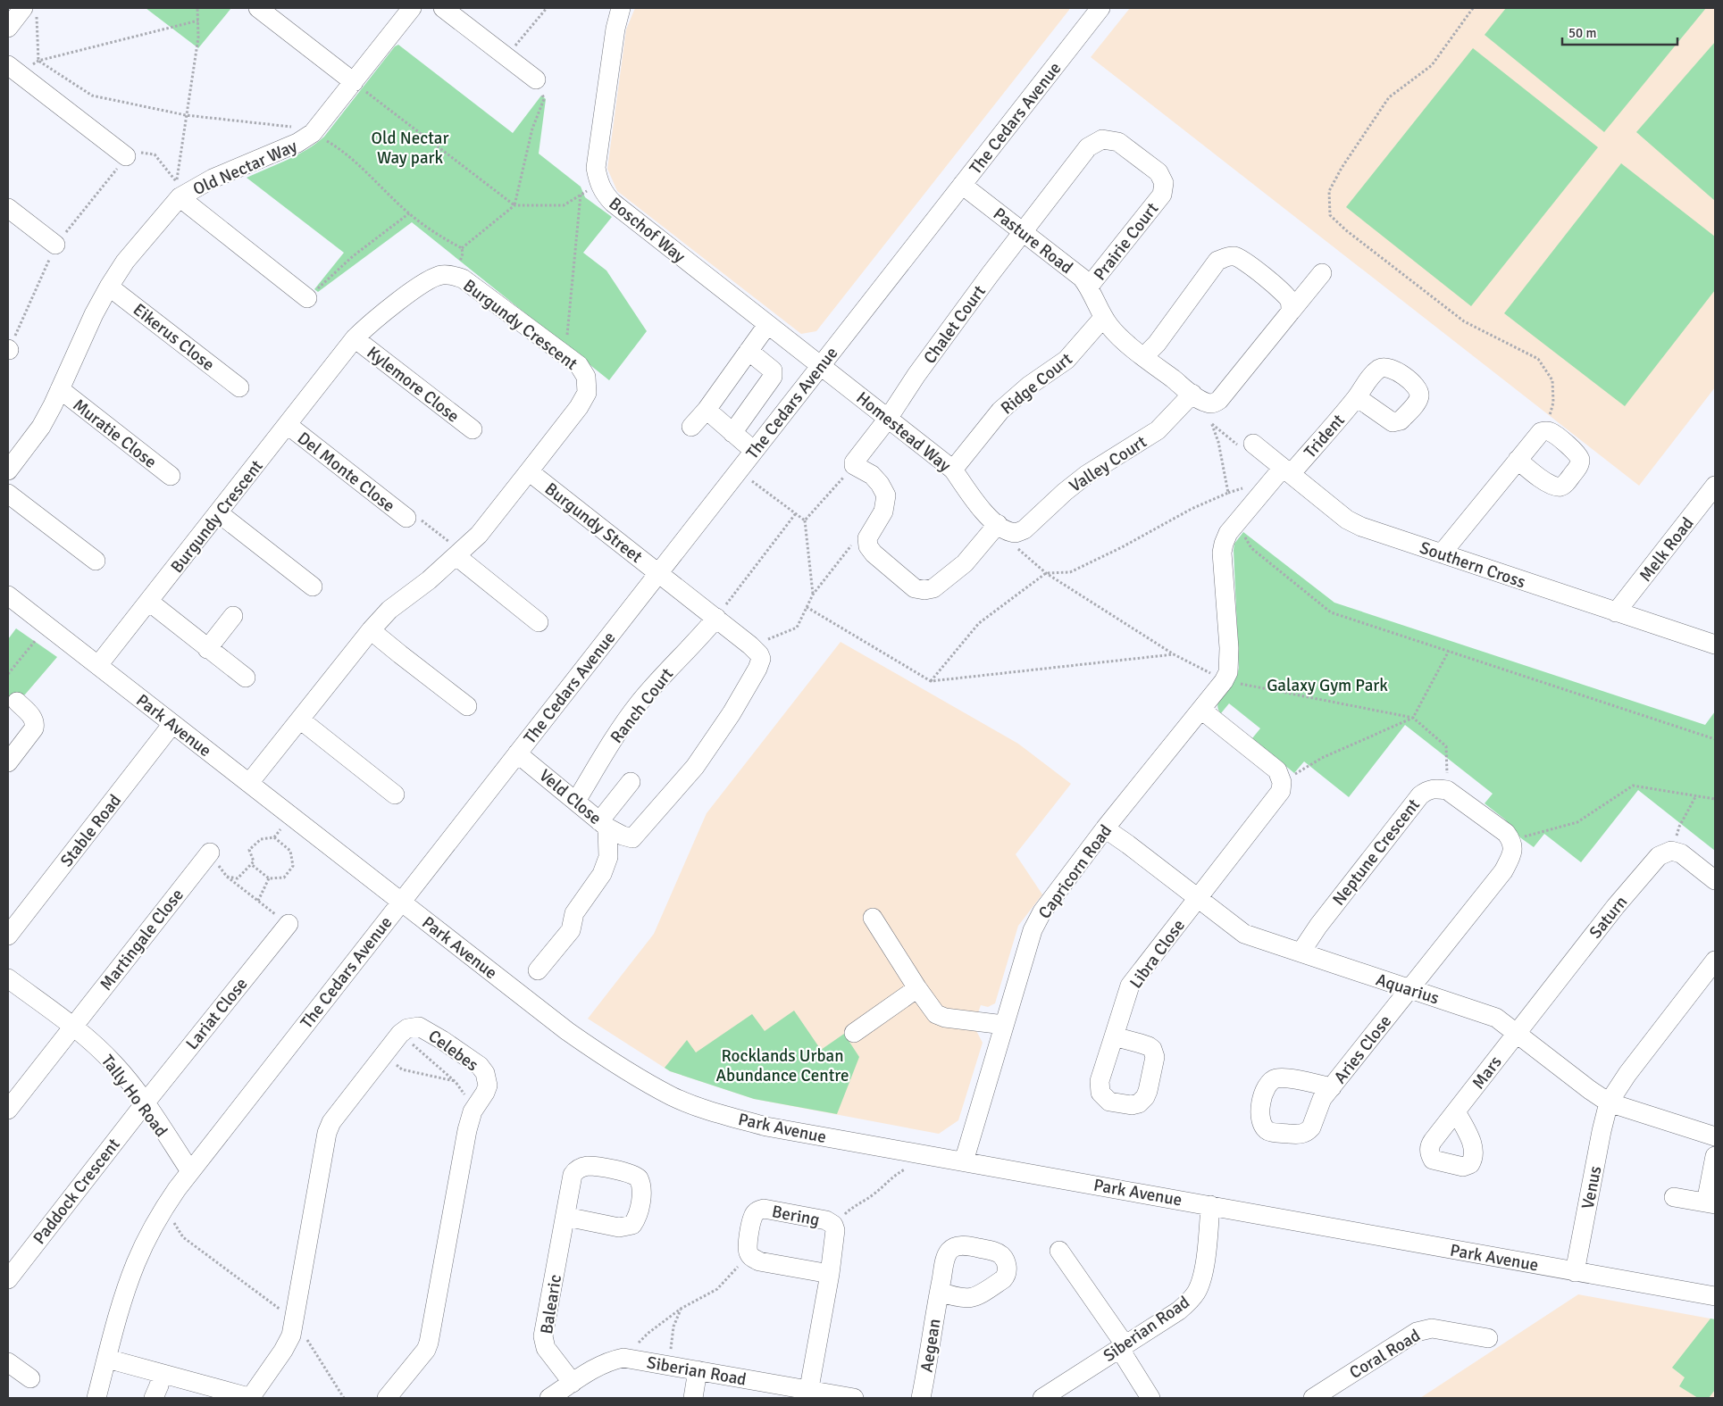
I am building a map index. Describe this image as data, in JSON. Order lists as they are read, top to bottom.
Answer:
{
  "streets": {
    "street": [
      "The Cedars Avenue",
      "Old Nectar Way",
      "Boschof Way",
      "Pasture Road",
      "Prairie Court",
      "Burgundy Crescent",
      "Chalet Court",
      "Eikerus Close",
      "Ridge Court",
      "Kylemore Close",
      "Homestead Way",
      "Muratie Close",
      "Trident",
      "Valley Court",
      "Del Monte Close",
      "Burgundy Street",
      "Melk Road",
      "Southern Cross",
      "Ranch Court",
      "Park Avenue",
      "Veld Close",
      "Stable Road",
      "Neptune Crescent",
      "Capricorn Road",
      "Saturn",
      "Martingale Close",
      "Libra Close",
      "Aquarius",
      "Lariat Close",
      "Aries Close",
      "Celebes",
      "Mars",
      "Tally Ho Road",
      "Venus",
      "Paddock Crescent",
      "Bering",
      "Balearic",
      "Siberian Road",
      "Aegean",
      "Coral Road"
    ]
  },
  "crossings": [
    ["The Cedars Avenue", "Boschof Way"],
    ["The Cedars Avenue", "Pasture Road"],
    ["The Cedars Avenue", "Homestead Way"],
    ["The Cedars Avenue", "Burgundy Street"],
    ["The Cedars Avenue", "Park Avenue"],
    ["The Cedars Avenue", "Veld Close"],
    ["The Cedars Avenue", "Tally Ho Road"],
    ["Old Nectar Way", "Eikerus Close"],
    ["Old Nectar Way", "Muratie Close"],
    ["Boschof Way", "Homestead Way"],
    ["Pasture Road", "Prairie Court"],
    ["Pasture Road", "Chalet Court"],
    ["Pasture Road", "Ridge Court"],
    ["Pasture Road", "Valley Court"],
    ["Prairie Court", "Chalet Court"],
    ["Burgundy Crescent", "Kylemore Close"],
    ["Burgundy Crescent", "Del Monte Close"],
    ["Burgundy Crescent", "Burgundy Street"],
    ["Burgundy Crescent", "Park Avenue"],
    ["Chalet Court", "Homestead Way"],
    ["Ridge Court", "Homestead Way"],
    ["Trident", "Southern Cross"],
    ["Trident", "Capricorn Road"],
    ["Burgundy Street", "Ranch Court"],
    ["Melk Road", "Southern Cross"],
    ["Southern Cross", "Capricorn Road"],
    ["Ranch Court", "Veld Close"],
    ["Park Avenue", "Stable Road"],
    ["Park Avenue", "Capricorn Road"],
    ["Park Avenue", "Venus"],
    ["Park Avenue", "Siberian Road"],
    ["Neptune Crescent", "Aquarius"],
    ["Capricorn Road", "Aquarius"],
    ["Saturn", "Aquarius"],
    ["Saturn", "Mars"],
    ["Martingale Close", "Tally Ho Road"],
    ["Libra Close", "Aquarius"],
    ["Aquarius", "Aries Close"],
    ["Aquarius", "Mars"],
    ["Aquarius", "Venus"],
    ["Lariat Close", "Tally Ho Road"],
    ["Lariat Close", "Paddock Crescent"],
    ["Tally Ho Road", "Paddock Crescent"],
    ["Bering", "Siberian Road"],
    ["Balearic", "Siberian Road"]
  ],
  "parks": ["Old Nectar Way park", "Galaxy Gym Park", "Rocklands Urban Abundance Centre"],
  "scale_bar": "50 m"
}
